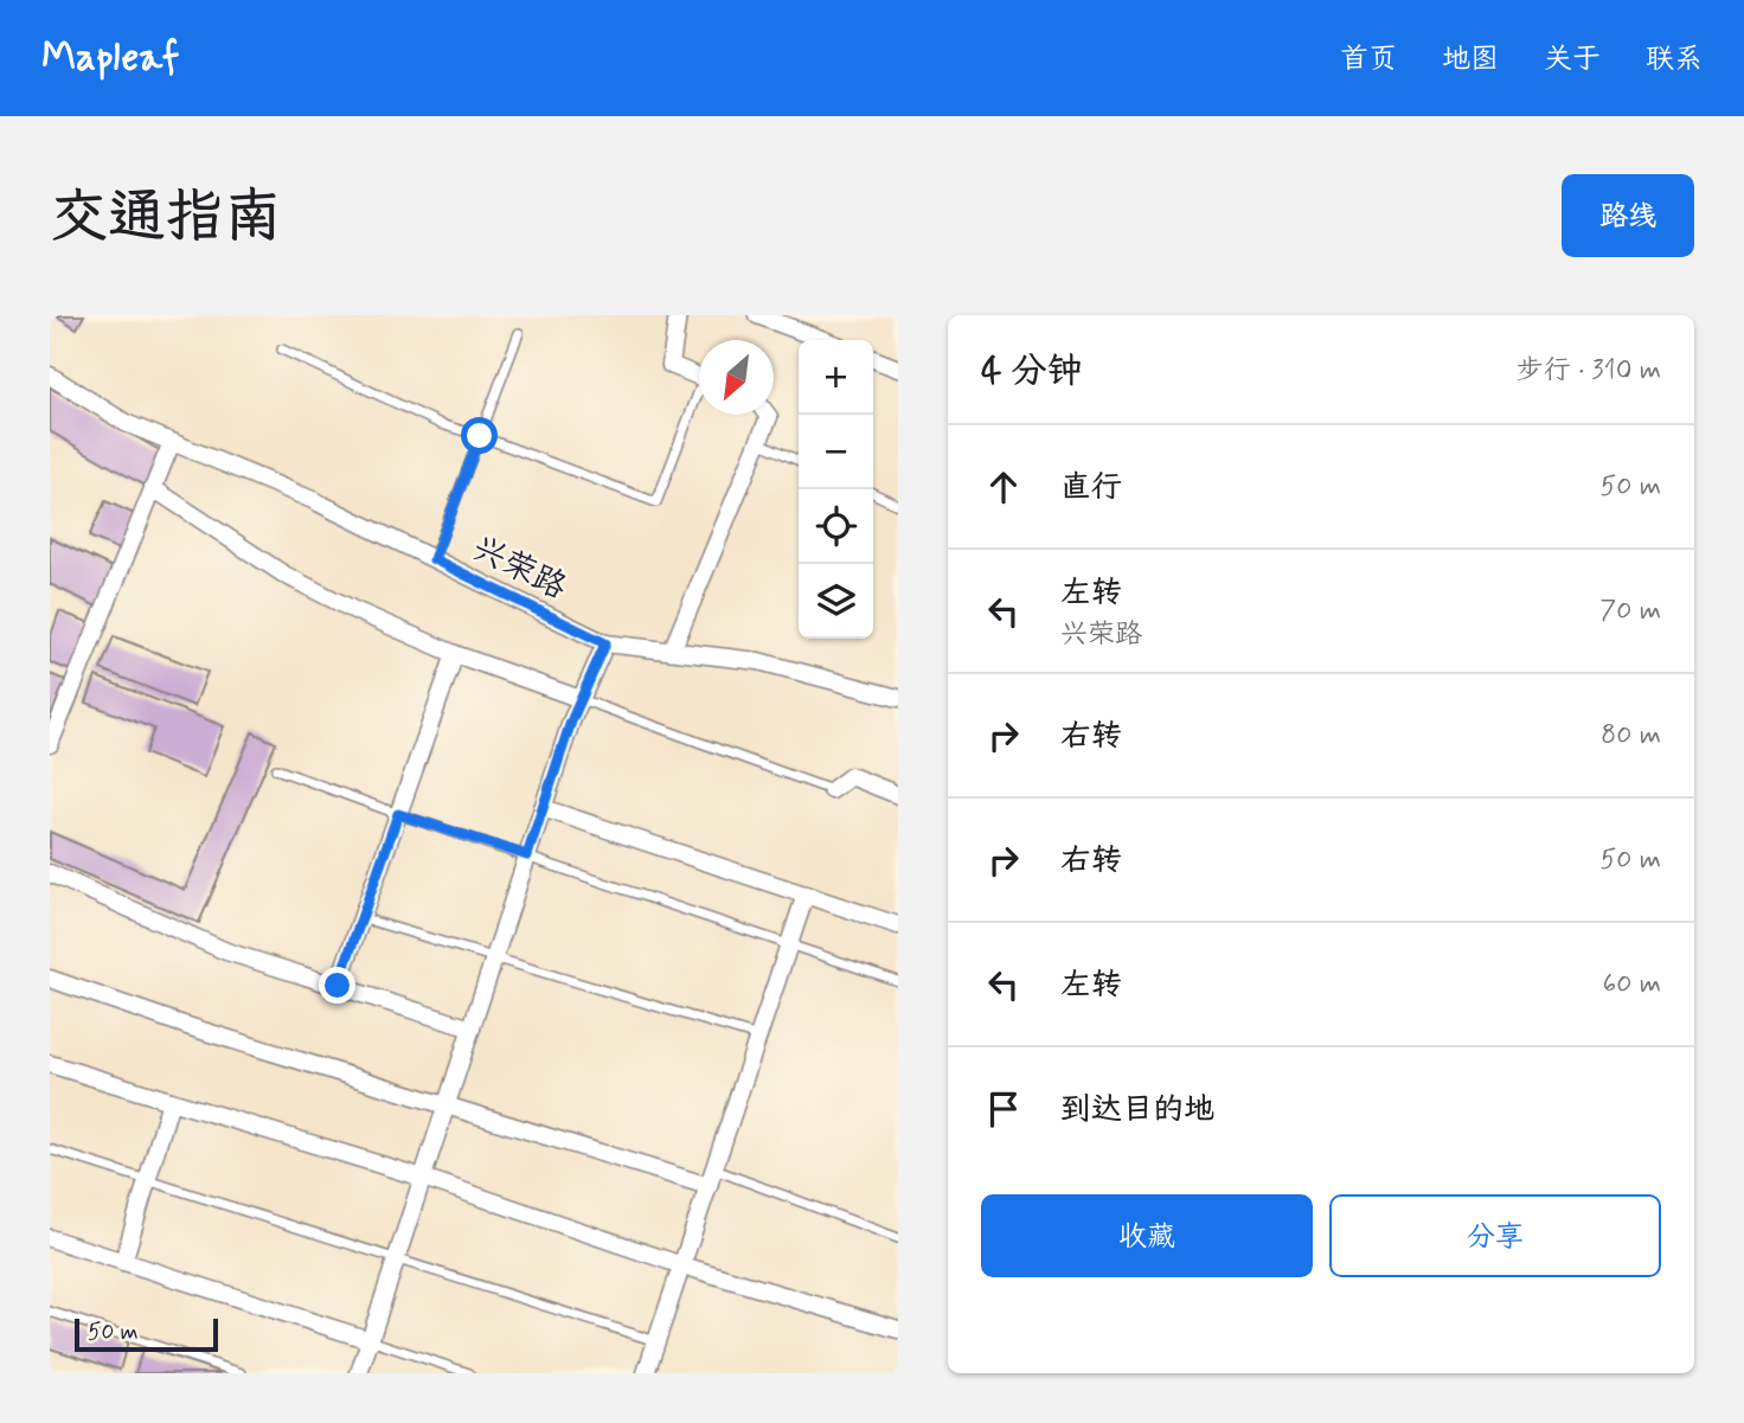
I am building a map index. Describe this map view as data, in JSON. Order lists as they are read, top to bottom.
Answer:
{
  "streets": {
    "street": ["兴荣路"]
  },
  "scale_bar": "50 m",
  "north": "bottom left",
  "page": {
    "header": "Mapleaf",
    "nav": [
      "首页",
      "地图",
      "关于",
      "联系"
    ],
    "title": "交通指南",
    "buttons": [
      "路线",
      ["收藏", "分享"]
    ],
    "heading": ["4 分钟", "步行 · 310 m"],
    "map_buttons": ["+", "−"],
    "list": [
      ["直行", "50 m"],
      ["左转", "兴荣路", "70 m"],
      ["右转", "80 m"],
      ["右转", "50 m"],
      ["左转", "60 m"],
      "到达目的地"
    ],
    "scale": "50 m"
  }
}
